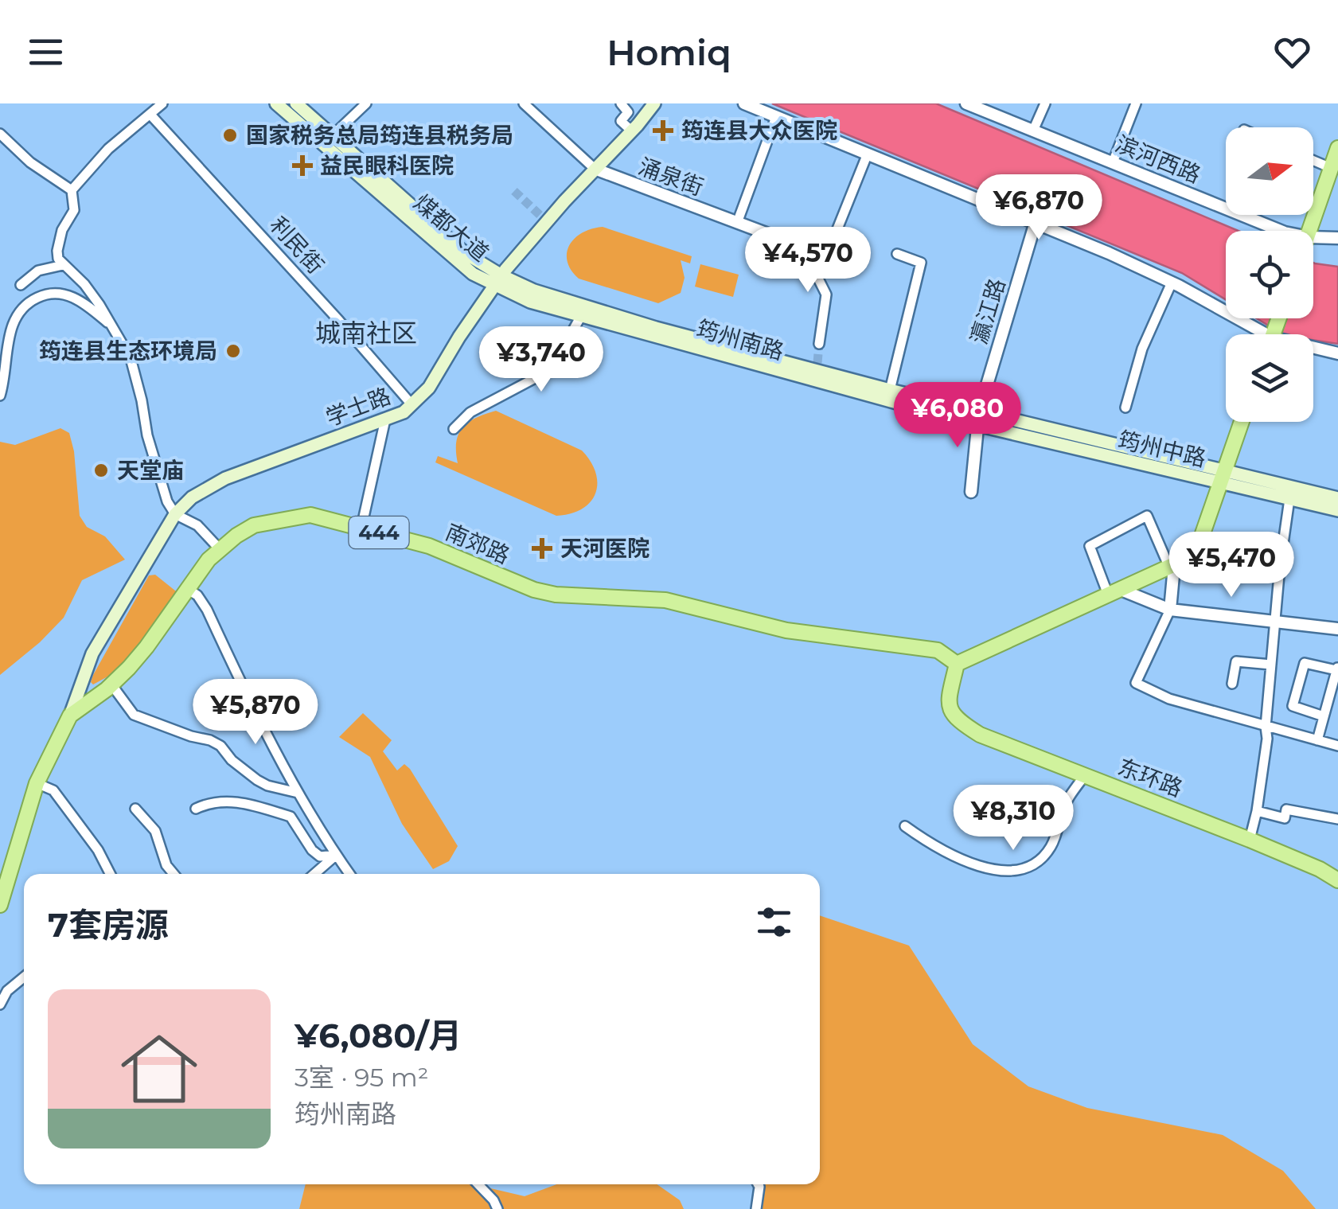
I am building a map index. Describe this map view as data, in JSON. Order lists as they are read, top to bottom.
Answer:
{
  "streets": {
    "main road": [
      "煤都大道",
      "筠州南路",
      "学士路",
      "筠州中路",
      "444",
      "南郊路",
      "东环路"
    ],
    "street": [
      "滨河西路",
      "涌泉街",
      "利民街",
      "瀛江路"
    ]
  },
  "crossings": [
    ["涌泉街", "学士路"],
    ["煤都大道", "筠州南路"],
    ["煤都大道", "学士路"],
    ["利民街", "学士路"],
    ["瀛江路", "筠州南路"],
    ["瀛江路", "筠州中路"],
    ["筠州南路", "学士路"],
    ["筠州南路", "筠州中路"],
    ["学士路", "南郊路"],
    ["南郊路", "东环路"]
  ],
  "districts": ["城南社区"],
  "places": {
    "health": ["筠连县大众医院", "益民眼科医院", "天河医院"],
    "other": ["国家税务总局筠连县税务局", "筠连县生态环境局", "天堂庙"]
  },
  "north": "right",
  "page": {
    "header": "Homiq",
    "price": [
      "¥6,870",
      "¥4,570",
      "¥3,740",
      "¥6,080",
      "¥5,470",
      "¥5,870",
      "¥8,310"
    ],
    "heading": "7套房源",
    "list": [
      {
        "name": "¥6,080/月",
        "note": "3室 · 95 m² · 筠州南路"
      }
    ]
  }
}
